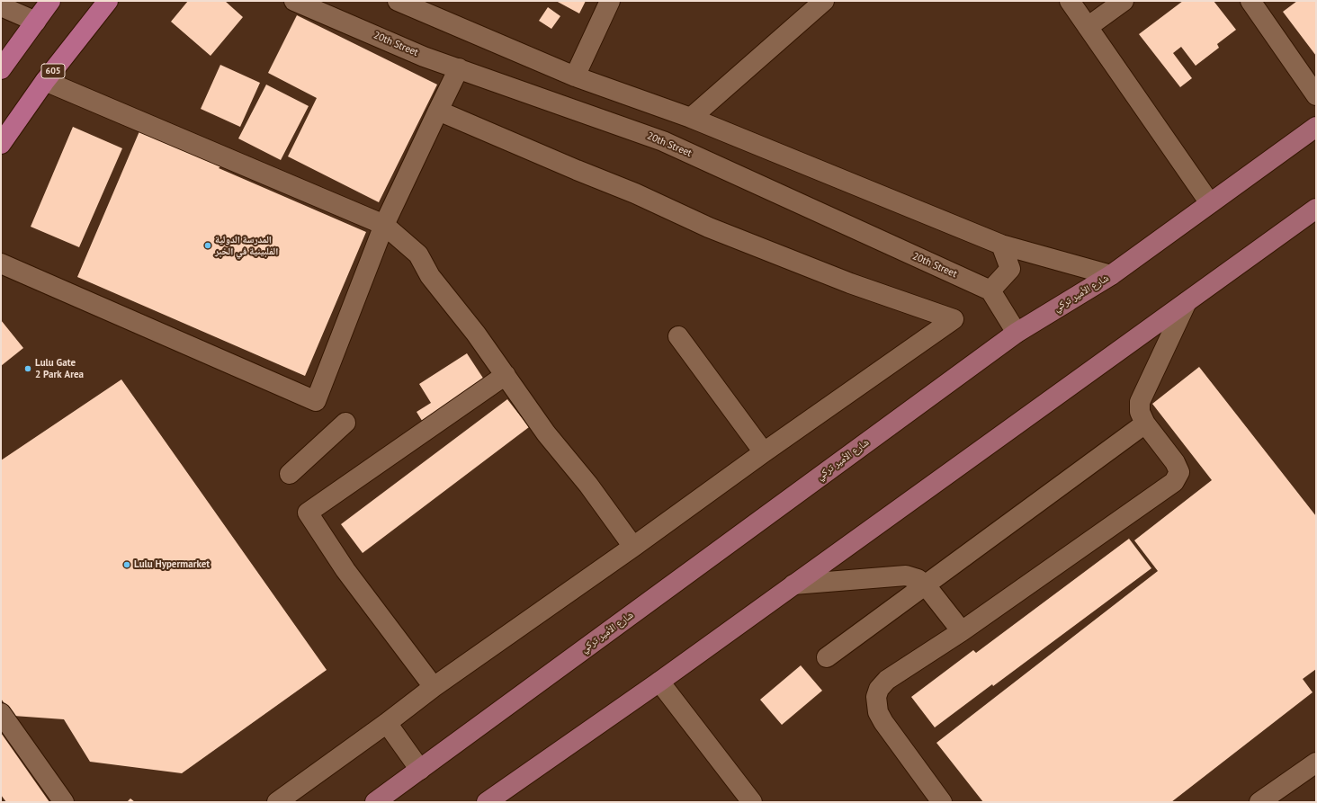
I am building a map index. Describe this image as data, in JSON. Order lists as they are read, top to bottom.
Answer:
{
  "streets": {
    "highway": ["605"],
    "main road": ["شارع الأمير تركي"],
    "street": ["20th Street"]
  },
  "places": ["المدرسة الدولية الفلبينية في الخبر", "Lulu Gate 2 Park Area", "Lulu Hypermarket"]
}
